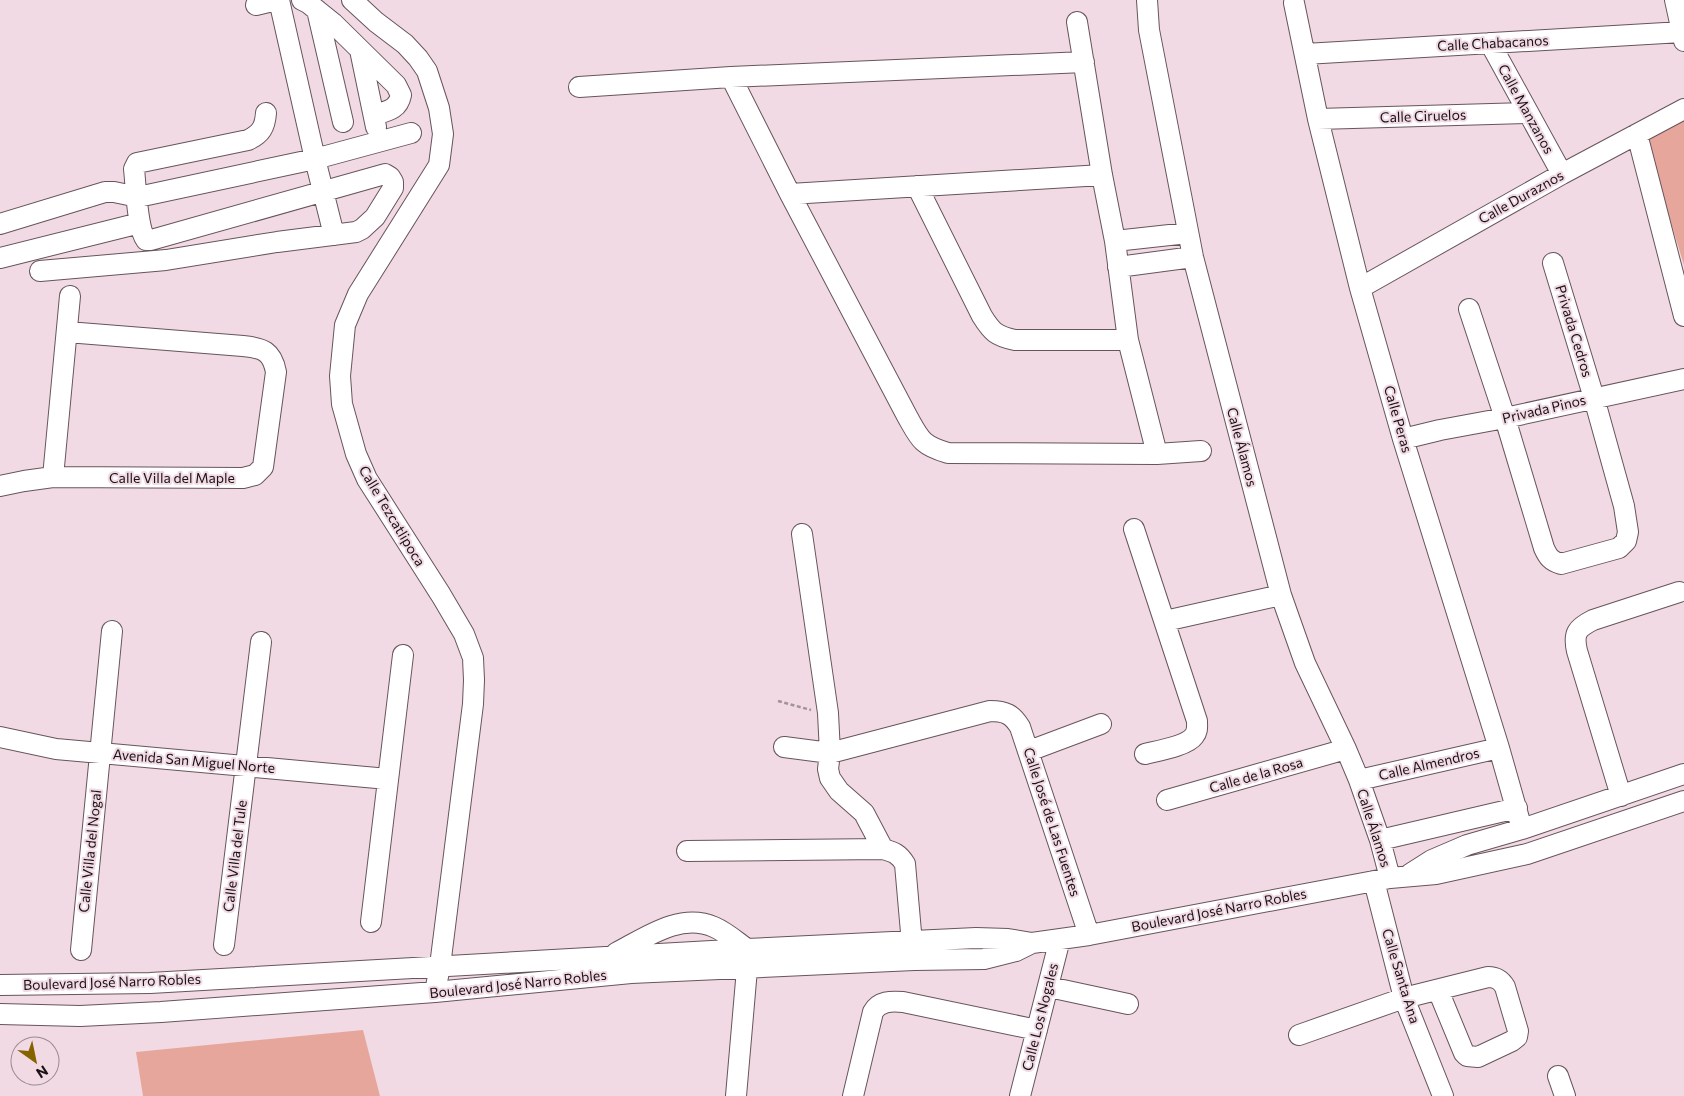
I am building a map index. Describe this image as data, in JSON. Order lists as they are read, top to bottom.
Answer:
{
  "streets": {
    "street": [
      "Calle Chabacanos",
      "Calle Manzanos",
      "Calle Ciruelos",
      "Calle Duraznos",
      "Privada Cedros",
      "Privada Pinos",
      "Calle Peras",
      "Calle Álamos",
      "Calle Villa del Maple",
      "Calle Tezcatlipoca",
      "Avenida San Miguel Norte",
      "Calle Almendros",
      "Calle de la Rosa",
      "Calle José de Las Fuentes",
      "Calle Villa del Nogal",
      "Calle Villa del Tule",
      "Boulevard José Narro Robles",
      "Calle Santa Ana",
      "Calle Los Nogales"
    ]
  },
  "crossings": [
    ["Calle Chabacanos", "Calle Manzanos"],
    ["Calle Chabacanos", "Calle Peras"],
    ["Calle Manzanos", "Calle Ciruelos"],
    ["Calle Manzanos", "Calle Duraznos"],
    ["Calle Ciruelos", "Calle Peras"],
    ["Calle Duraznos", "Calle Peras"],
    ["Privada Cedros", "Privada Pinos"],
    ["Privada Pinos", "Calle Peras"],
    ["Calle Peras", "Calle Almendros"],
    ["Calle Peras", "Boulevard José Narro Robles"],
    ["Calle Álamos", "Calle Almendros"],
    ["Calle Álamos", "Calle de la Rosa"],
    ["Calle Álamos", "Boulevard José Narro Robles"],
    ["Calle Álamos", "Calle Santa Ana"],
    ["Calle Tezcatlipoca", "Boulevard José Narro Robles"],
    ["Avenida San Miguel Norte", "Calle Villa del Nogal"],
    ["Avenida San Miguel Norte", "Calle Villa del Tule"],
    ["Calle José de Las Fuentes", "Boulevard José Narro Robles"],
    ["Boulevard José Narro Robles", "Calle Santa Ana"],
    ["Boulevard José Narro Robles", "Calle Los Nogales"]
  ],
  "north": "bottom right"
}
